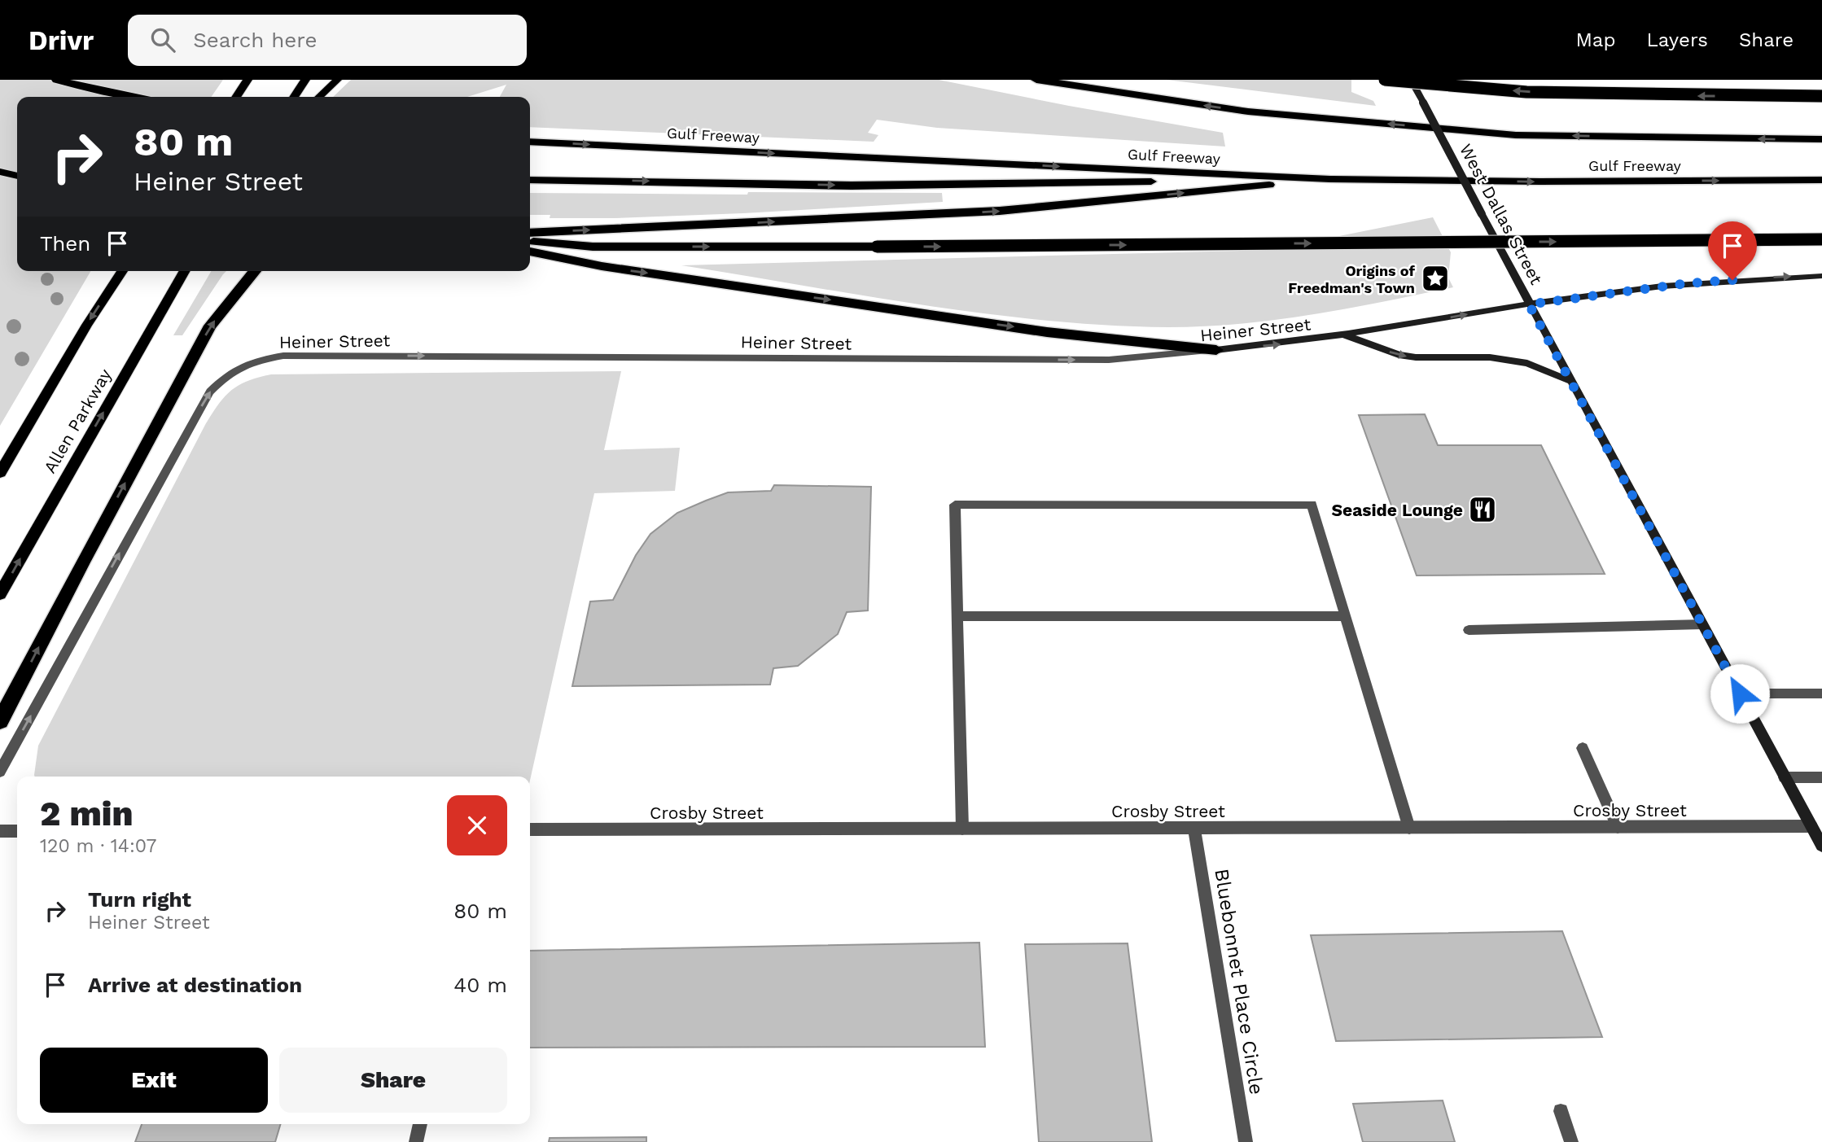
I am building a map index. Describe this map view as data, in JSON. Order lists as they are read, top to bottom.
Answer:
{
  "streets": {
    "highway": ["Gulf Freeway"],
    "main road": ["West Dallas Street", "Heiner Street", "Allen Parkway"],
    "street": ["Crosby Street", "Bluebonnet Place Circle"]
  },
  "crossings": [
    ["West Dallas Street", "Heiner Street"],
    ["West Dallas Street", "Crosby Street"],
    ["Crosby Street", "Bluebonnet Place Circle"]
  ],
  "one_way": ["Heiner Street"],
  "places": {
    "place": ["Origins of Freedman's Town"],
    "restaurant": ["Seaside Lounge"]
  },
  "page": {
    "header": "Drivr",
    "search": "Search here",
    "nav": ["Map", "Layers", "Share"],
    "turn": ["80 m", "Heiner Street"],
    "then": "Then",
    "heading": ["2 min", "120 m · 14:07"],
    "list": [
      {
        "name": "Turn right",
        "note": "Heiner Street",
        "value": "80 m"
      },
      {
        "name": "Arrive at destination",
        "value": "40 m"
      }
    ],
    "buttons": ["Exit", "Share"]
  }
}
